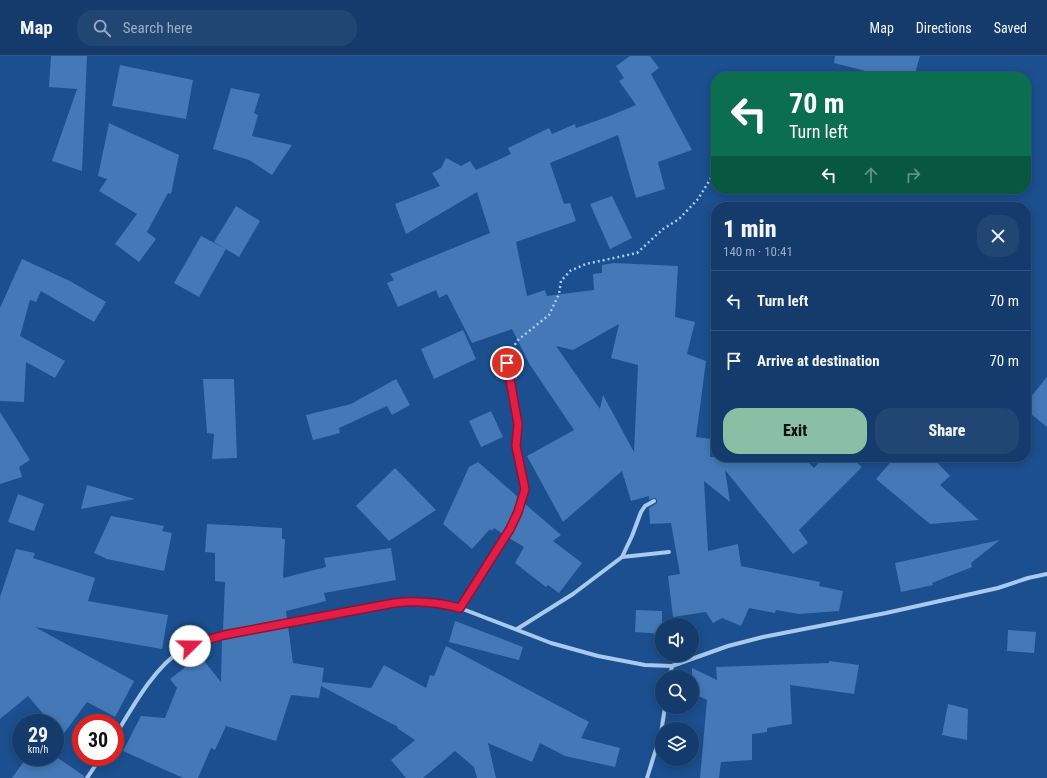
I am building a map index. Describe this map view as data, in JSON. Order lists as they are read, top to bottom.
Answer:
{
  "page": {
    "header": "Map",
    "search": "Search here",
    "nav": ["Map", "Directions", "Saved"],
    "turn": ["70 m", "Turn left"],
    "heading": ["1 min", "140 m · 10:41"],
    "list": [
      {
        "name": "Turn left",
        "value": "70 m"
      },
      {
        "name": "Arrive at destination",
        "value": "70 m"
      }
    ],
    "buttons": ["Exit", "Share"],
    "speed": "29 km/h",
    "limit": "30"
  }
}
